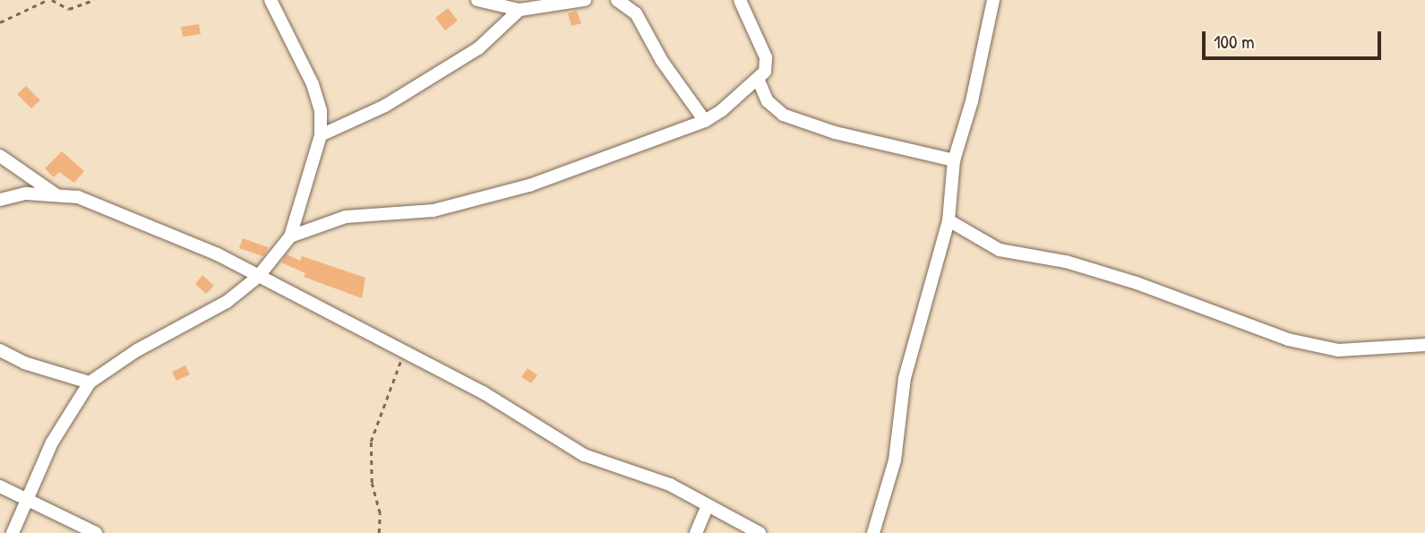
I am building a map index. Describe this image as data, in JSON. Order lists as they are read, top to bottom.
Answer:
{
  "scale_bar": "100 m"
}
